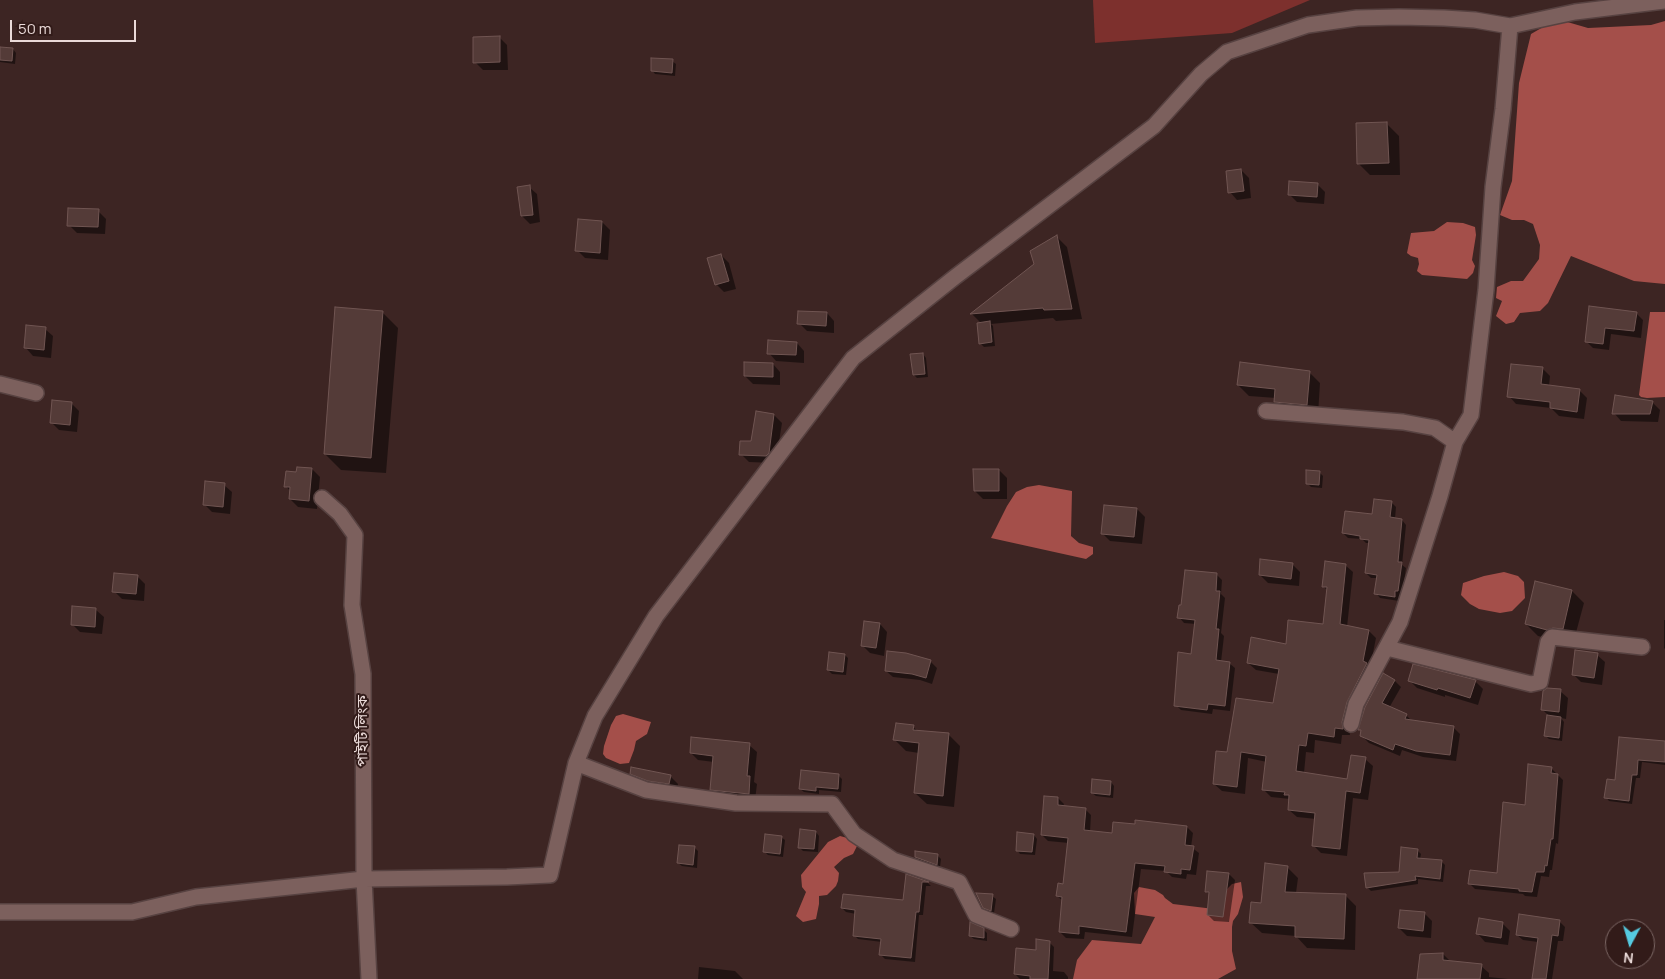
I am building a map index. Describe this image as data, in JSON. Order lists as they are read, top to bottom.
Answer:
{
  "streets": {
    "street": ["পাইটি লিংক"]
  },
  "scale_bar": "50 m",
  "north": "bottom"
}
